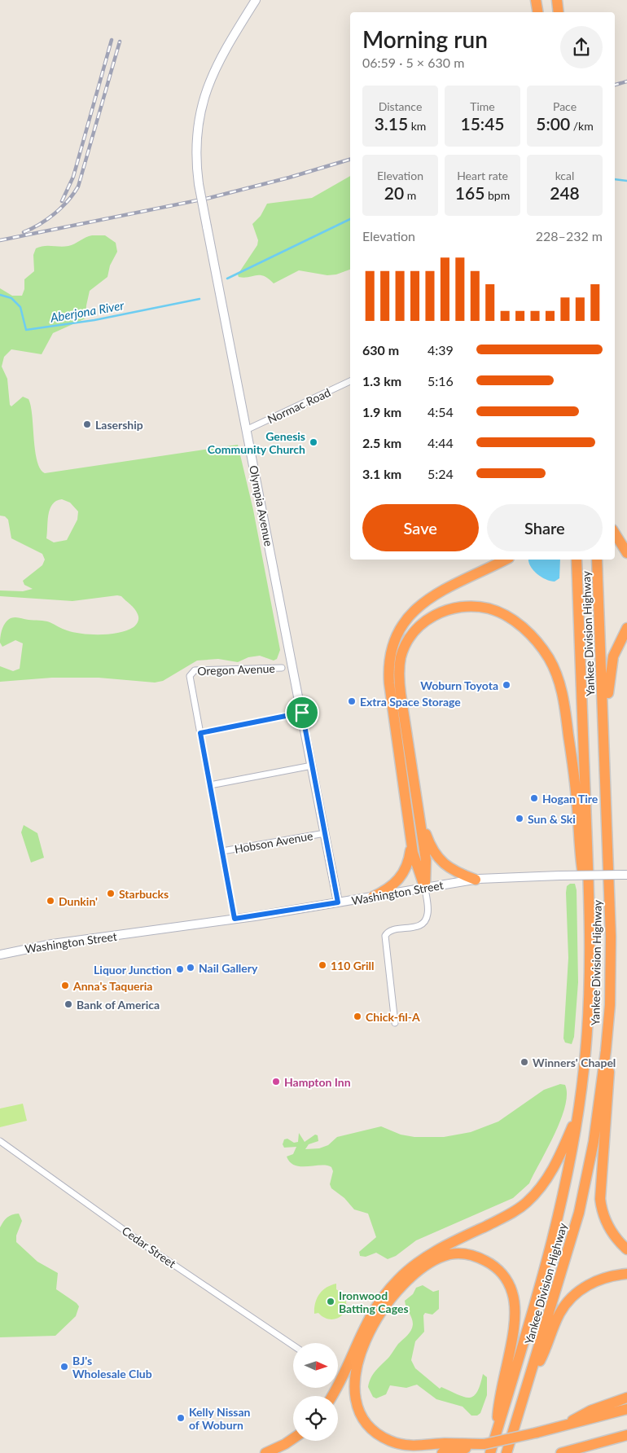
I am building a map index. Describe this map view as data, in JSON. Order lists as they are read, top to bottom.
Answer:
{
  "streets": {
    "highway": ["Yankee Division Highway"],
    "main road": ["Olympia Avenue", "Washington Street"],
    "street": [
      "Normac Road",
      "Oregon Avenue",
      "Hobson Avenue",
      "Cedar Street"
    ]
  },
  "crossings": [
    ["Normac Road", "Olympia Avenue"],
    ["Olympia Avenue", "Hobson Avenue"],
    ["Olympia Avenue", "Washington Street"]
  ],
  "water": ["Aberjona River"],
  "places": [
    "Lasership",
    "Genesis Community Church",
    "Woburn Toyota",
    "Extra Space Storage",
    "Hogan Tire",
    "Sun & Ski",
    "Starbucks",
    "Dunkin'",
    "110 Grill",
    "Nail Gallery",
    "Liquor Junction",
    "Anna's Taqueria",
    "Bank of America",
    "Chick-fil-A",
    "Winners' Chapel",
    "Hampton Inn",
    "Ironwood Batting Cages",
    "BJ's Wholesale Club",
    "Kelly Nissan of Woburn"
  ],
  "north": "right",
  "page": {
    "heading": ["Morning run", "06:59 · 5 × 630 m"],
    "stats": [
      ["Distance", "3.15 km"],
      ["Time", "15:45"],
      ["Pace", "5:00 /km"],
      ["Elevation", "20 m"],
      ["Heart rate", "165 bpm"],
      ["kcal", "248"]
    ],
    "chart": ["Elevation", "228–232 m"],
    "list": [
      {
        "name": "630 m",
        "note": "4:39"
      },
      {
        "name": "1.3 km",
        "note": "5:16"
      },
      {
        "name": "1.9 km",
        "note": "4:54"
      },
      {
        "name": "2.5 km",
        "note": "4:44"
      },
      {
        "name": "3.1 km",
        "note": "5:24"
      }
    ],
    "buttons": ["Save", "Share"]
  }
}
